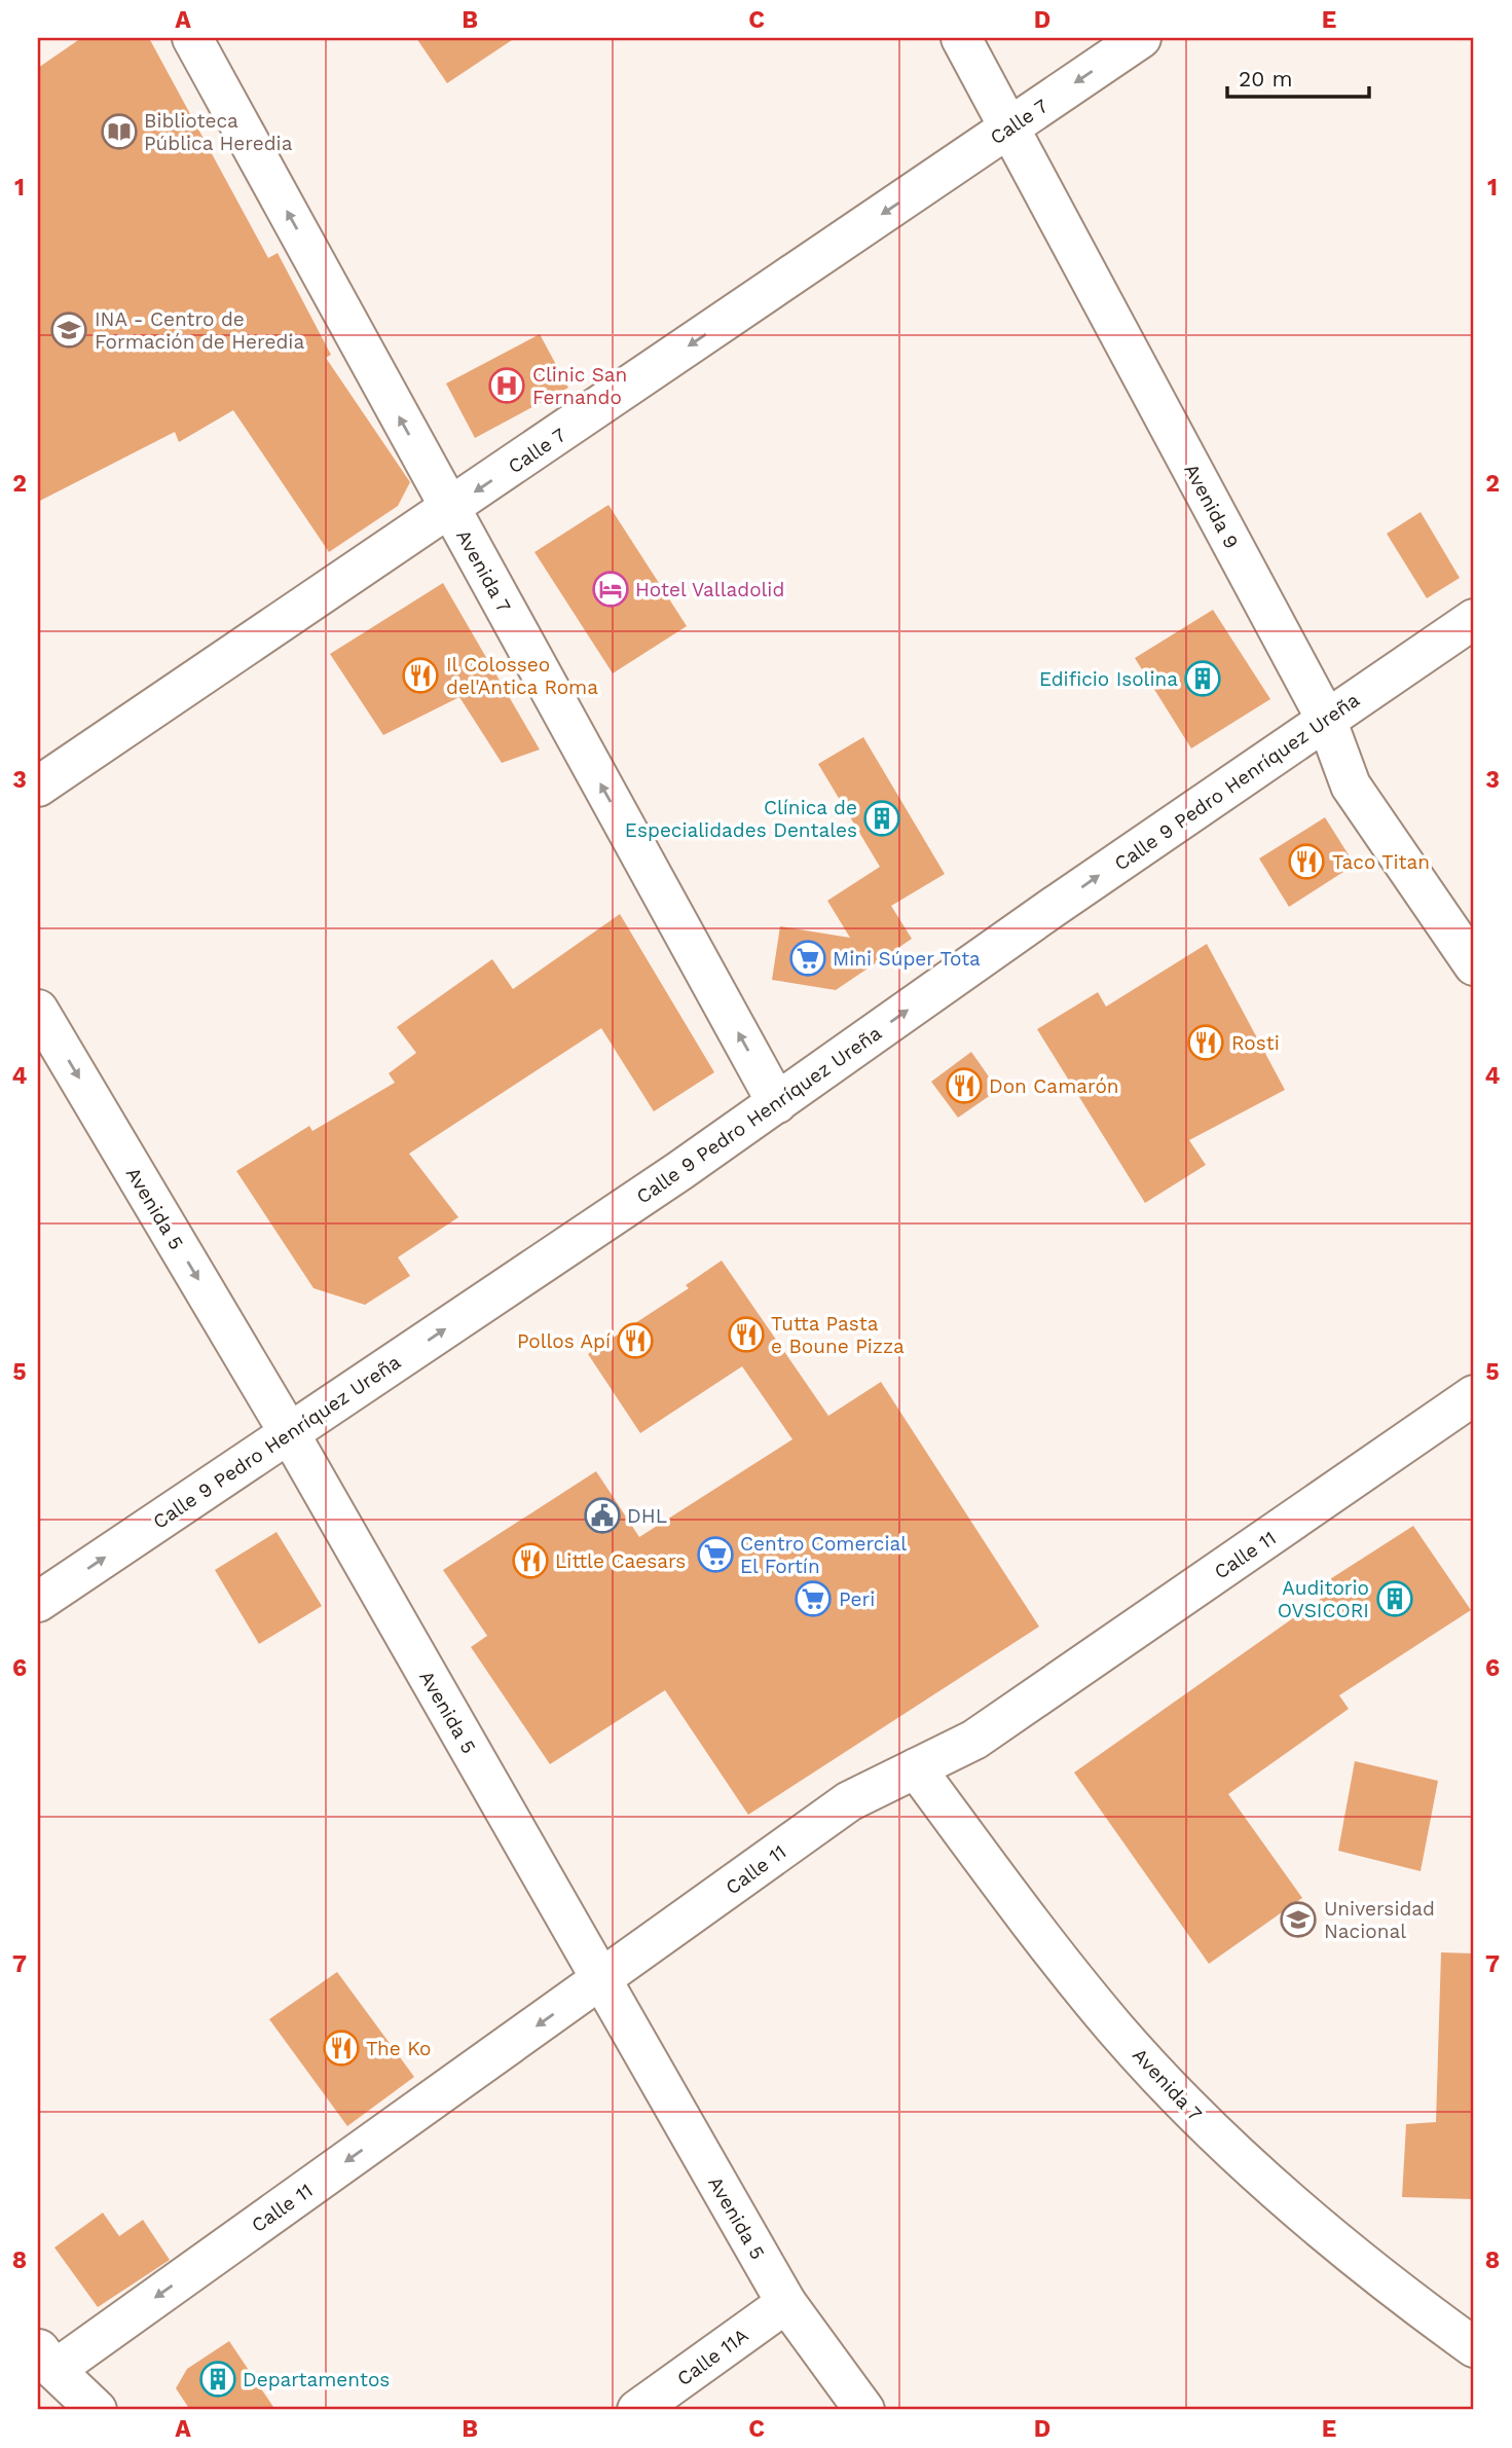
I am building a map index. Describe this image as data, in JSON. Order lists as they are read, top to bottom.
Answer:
{
  "streets": {
    "street": [
      "Calle 7",
      "Avenida 9",
      "Avenida 7",
      "Calle 9 Pedro Henríquez Ureña",
      "Avenida 5",
      "Calle 11",
      "Calle 11A"
    ]
  },
  "crossings": [
    ["Calle 7", "Avenida 9"],
    ["Calle 7", "Avenida 7"],
    ["Avenida 9", "Calle 9 Pedro Henríquez Ureña"],
    ["Avenida 7", "Calle 9 Pedro Henríquez Ureña"],
    ["Avenida 7", "Calle 11"],
    ["Calle 9 Pedro Henríquez Ureña", "Avenida 5"],
    ["Avenida 5", "Calle 11"],
    ["Avenida 5", "Calle 11A"]
  ],
  "one_way": [
    "Calle 7",
    "Avenida 7",
    "Calle 9 Pedro Henríquez Ureña",
    "Calle 11"
  ],
  "places": {
    "library": ["Biblioteca Pública Heredia"],
    "school or university": ["INA - Centro de Formación de Heredia", "Universidad Nacional"],
    "hospital": ["Clinic San Fernando"],
    "hotel": ["Hotel Valladolid"],
    "restaurant": [
      "Il Colosseo del'Antica Roma",
      "Taco Titan",
      "Rosti",
      "Don Camarón",
      "Tutta Pasta e Boune Pizza",
      "Pollos Apí",
      "Little Caesars",
      "The Ko"
    ],
    "building": [
      "Edificio Isolina",
      "Clínica de Especialidades Dentales",
      "Auditorio OVSICORI",
      "Departamentos"
    ],
    "supermarket": ["Mini Súper Tota", "Centro Comercial El Fortín", "Peri"],
    "public building": ["DHL"]
  },
  "scale_bar": "20 m",
  "grid": {
    "columns": [
      "A",
      "B",
      "C",
      "D",
      "E"
    ],
    "rows": [
      "1",
      "2",
      "3",
      "4",
      "5",
      "6",
      "7",
      "8"
    ]
  }
}
